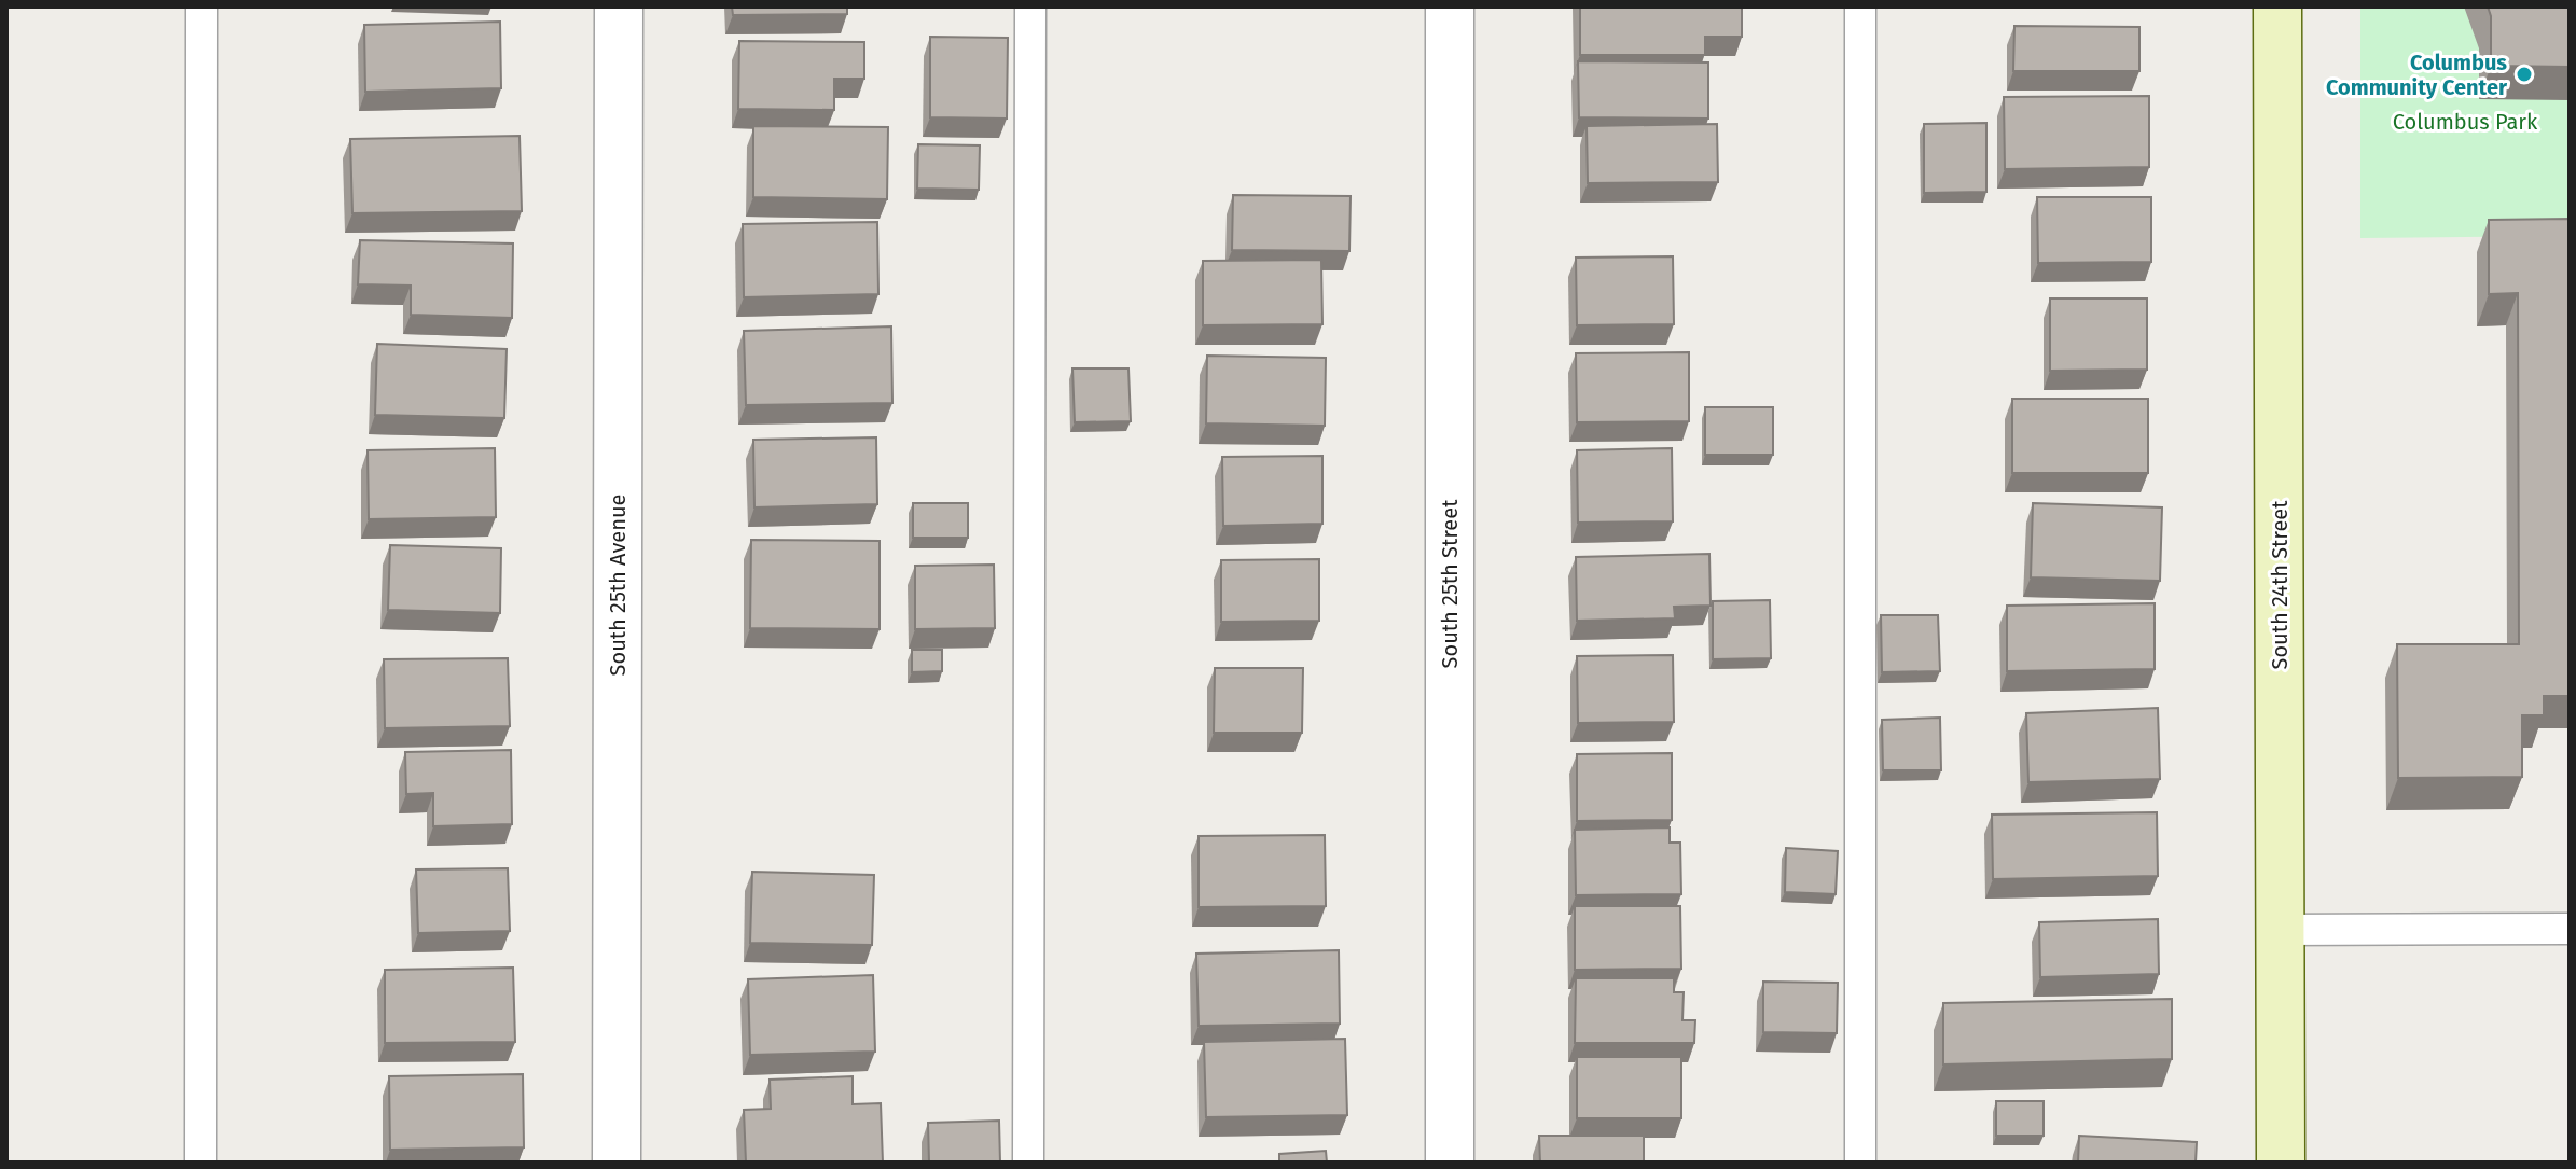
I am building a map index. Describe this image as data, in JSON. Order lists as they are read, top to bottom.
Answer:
{
  "streets": {
    "main road": ["South 24th Street"],
    "street": ["South 25th Street", "South 25th Avenue"]
  },
  "parks": ["Columbus Park"],
  "places": ["Columbus Community Center"]
}
